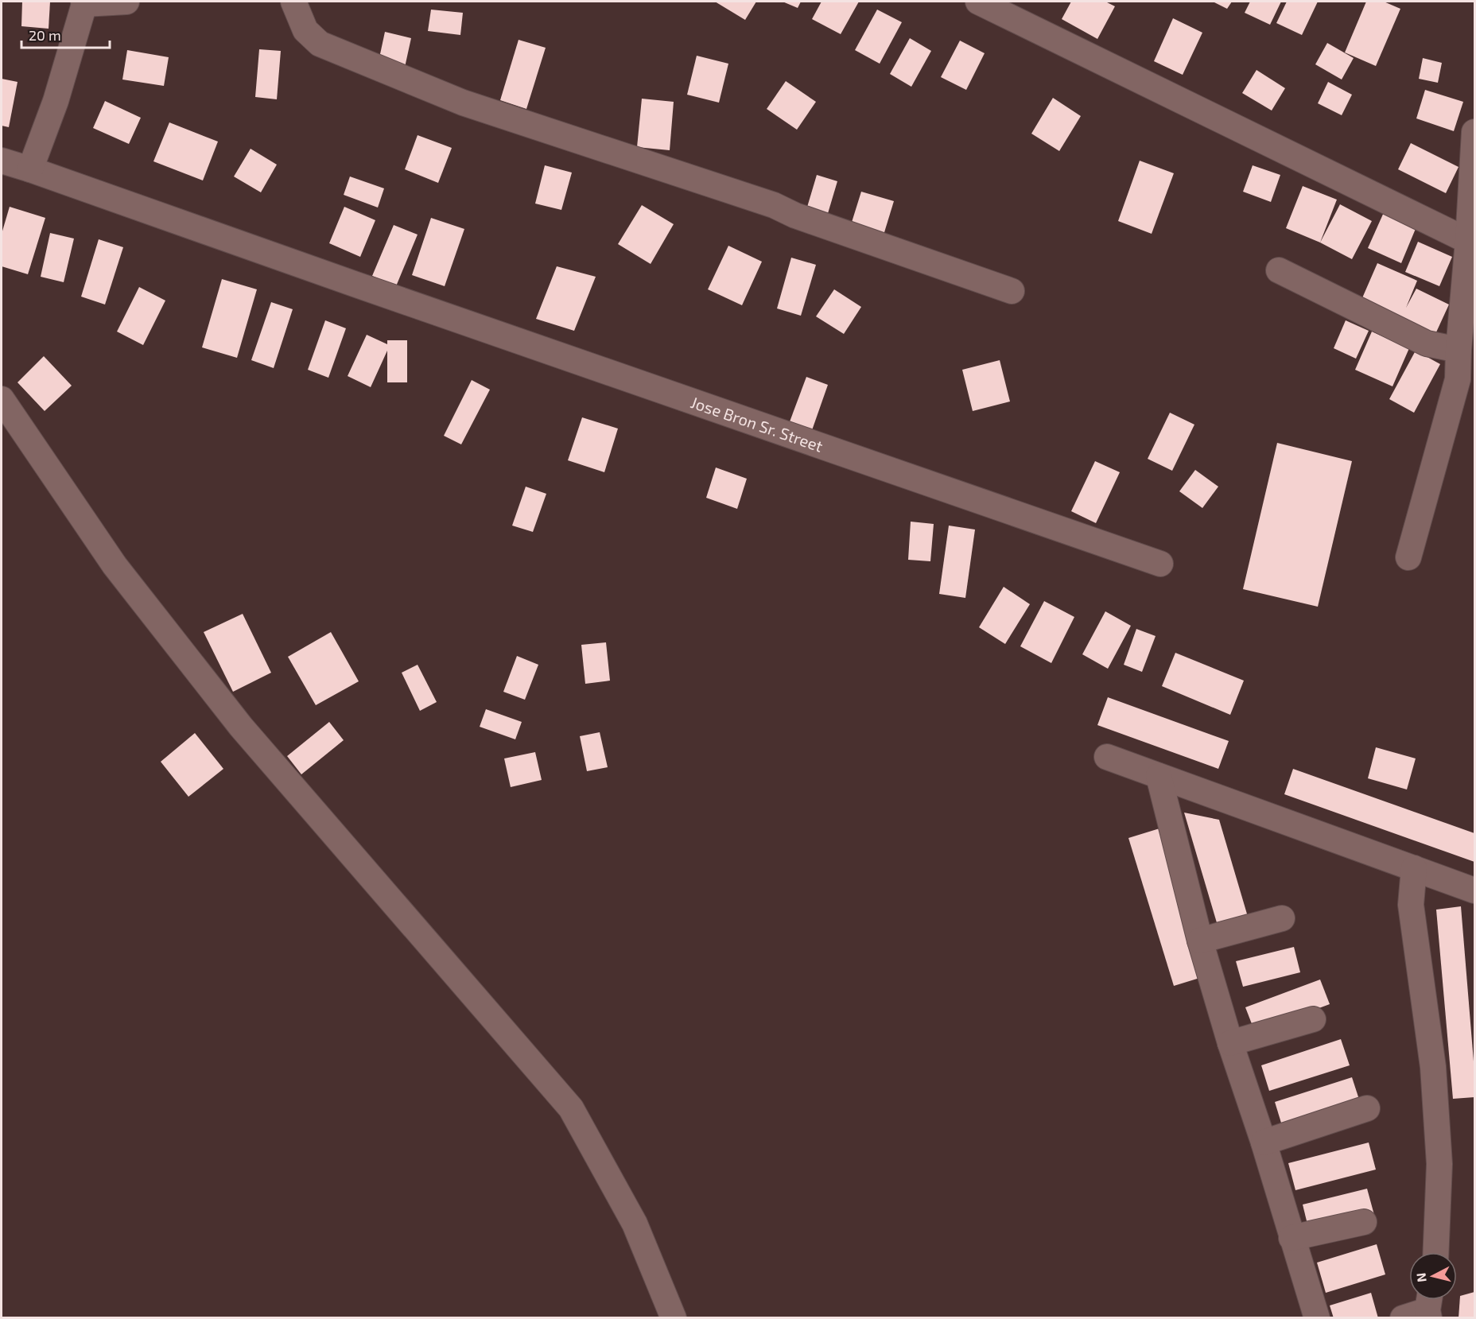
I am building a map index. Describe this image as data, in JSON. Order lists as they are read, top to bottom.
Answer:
{
  "streets": {
    "street": ["Jose Bron Sr. Street"]
  },
  "scale_bar": "20 m",
  "north": "left"
}
